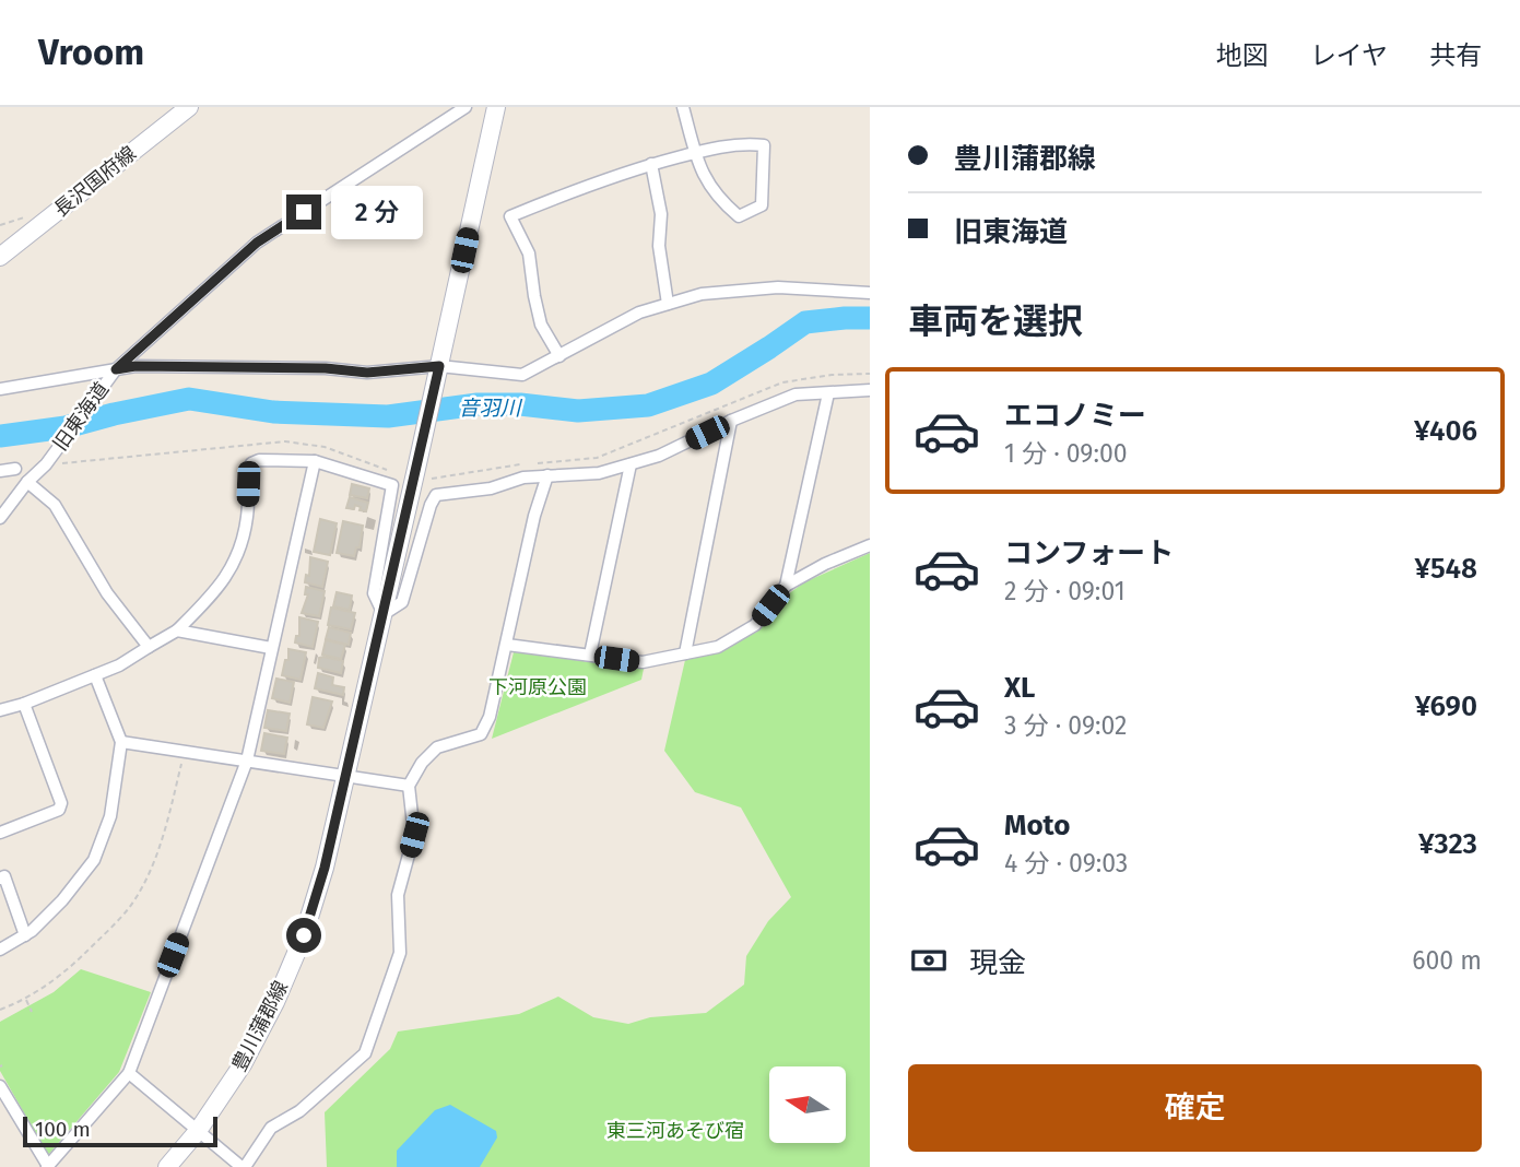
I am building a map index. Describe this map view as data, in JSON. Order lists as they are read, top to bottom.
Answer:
{
  "streets": {
    "main road": ["長沢国府線", "豊川蒲郡線"],
    "street": ["旧東海道"]
  },
  "water": ["音羽川"],
  "parks": ["下河原公園", "東三河あそび宿"],
  "scale_bar": "100 m",
  "north": "left",
  "page": {
    "header": "Vroom",
    "nav": ["地図", "レイヤ", "共有"],
    "banner": ["豊川蒲郡線", "旧東海道"],
    "bubble": "2 分",
    "heading": "車両を選択",
    "list": [
      {
        "name": "エコノミー",
        "note": "1 分 · 09:00",
        "value": "¥406"
      },
      {
        "name": "コンフォート",
        "note": "2 分 · 09:01",
        "value": "¥548"
      },
      {
        "name": "XL",
        "note": "3 分 · 09:02",
        "value": "¥690"
      },
      {
        "name": "Moto",
        "note": "4 分 · 09:03",
        "value": "¥323"
      }
    ],
    "pay": ["現金", "600 m"],
    "buttons": "確定",
    "scale": "100 m"
  }
}
